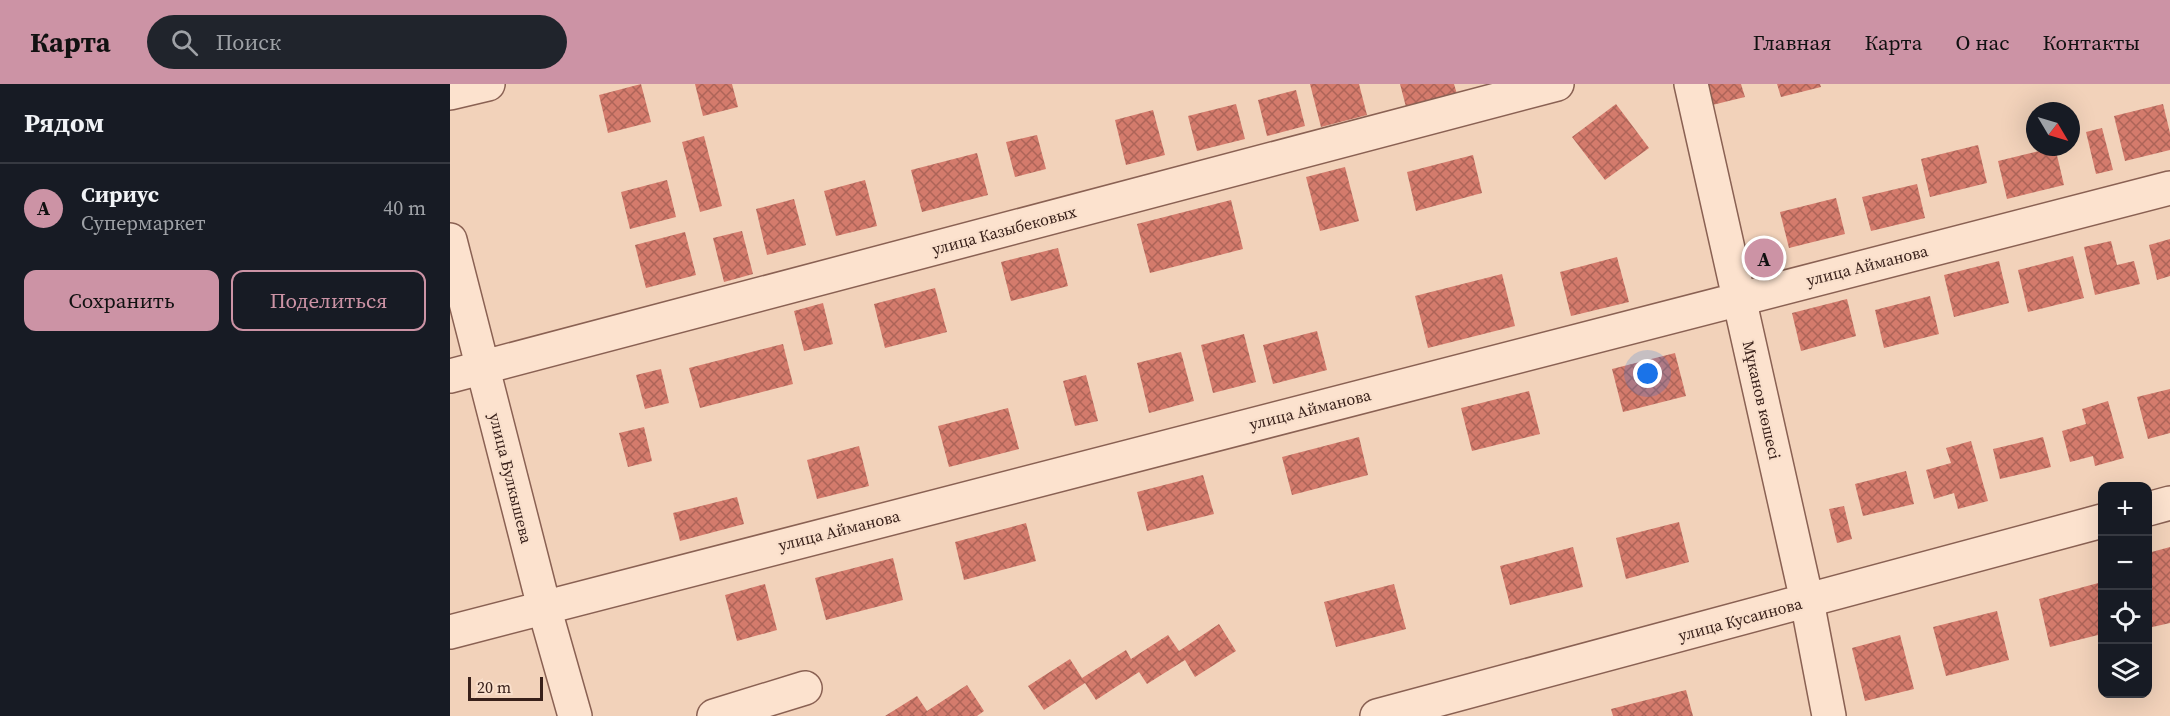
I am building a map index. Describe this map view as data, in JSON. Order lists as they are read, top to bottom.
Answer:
{
  "streets": {
    "street": [
      "улица Казыбековых",
      "улица Айманова",
      "Мұканов көшесі",
      "улица Булкышева",
      "улица Кусаинова"
    ]
  },
  "crossings": [
    ["улица Казыбековых", "улица Булкышева"],
    ["улица Айманова", "Мұканов көшесі"],
    ["улица Айманова", "улица Булкышева"],
    ["Мұканов көшесі", "улица Кусаинова"]
  ],
  "scale_bar": "20 m",
  "north": "bottom right",
  "page": {
    "header": "Карта",
    "search": "Поиск",
    "nav": [
      "Главная",
      "Карта",
      "О нас",
      "Контакты"
    ],
    "heading": "Рядом",
    "list": [
      {
        "mark": "A",
        "name": "Сириус",
        "note": "Супермаркет",
        "value": "40 m"
      }
    ],
    "pins": "A",
    "buttons": ["Сохранить", "Поделиться"],
    "map_buttons": ["+", "−"],
    "scale": "20 m"
  }
}
